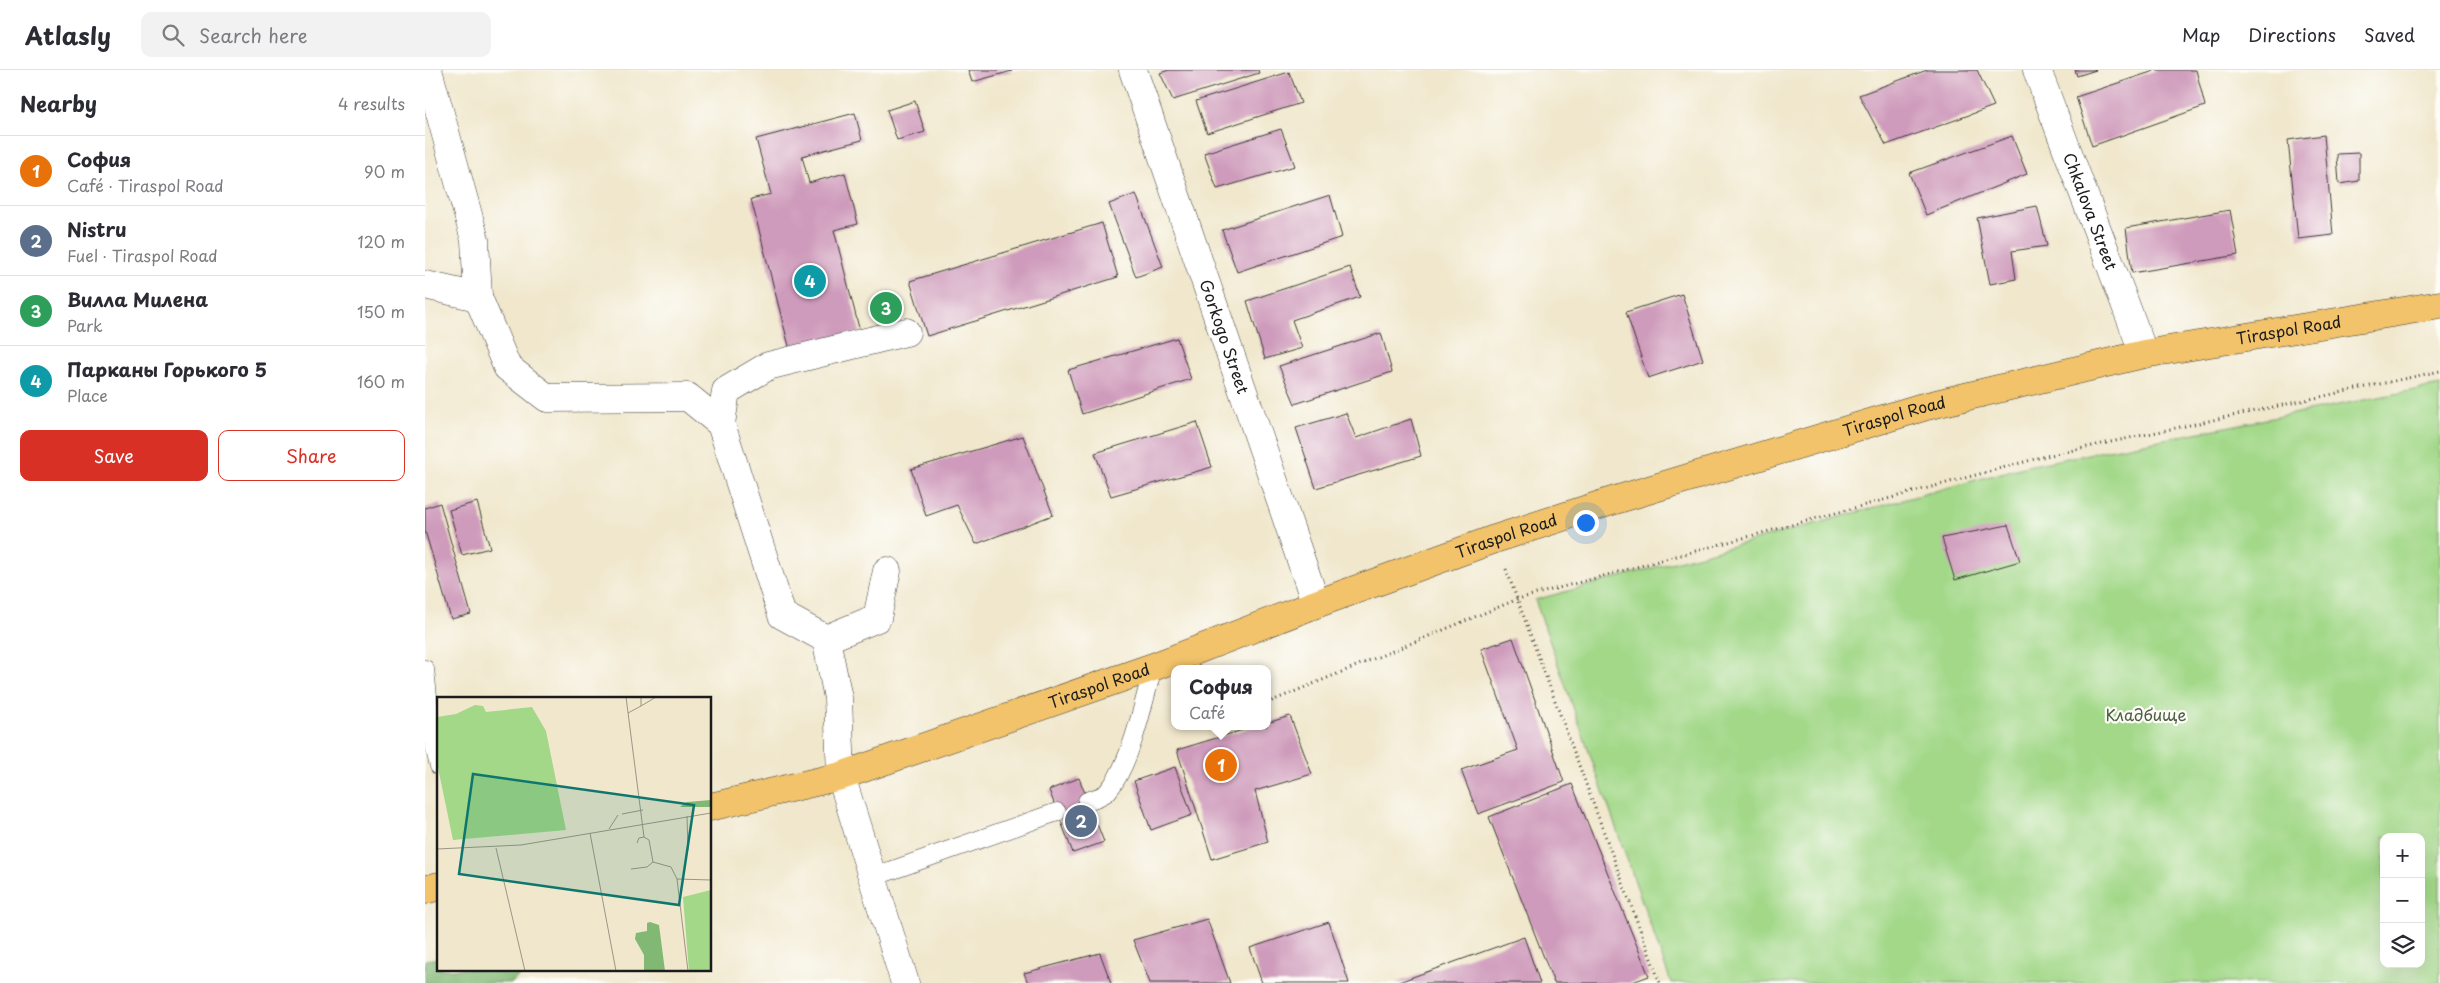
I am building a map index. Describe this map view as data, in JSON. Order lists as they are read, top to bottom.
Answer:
{
  "streets": {
    "main road": ["Tiraspol Road"],
    "street": ["Chkalova Street", "Gorkogo Street"]
  },
  "crossings": [
    ["Chkalova Street", "Tiraspol Road"],
    ["Tiraspol Road", "Gorkogo Street"]
  ],
  "parks": ["Кладбище"],
  "page": {
    "header": "Atlasly",
    "search": "Search here",
    "nav": ["Map", "Directions", "Saved"],
    "heading": ["Nearby", "4 results"],
    "list": [
      {
        "mark": "1",
        "name": "София",
        "note": "Café · Tiraspol Road",
        "value": "90 m"
      },
      {
        "mark": "2",
        "name": "Nistru",
        "note": "Fuel · Tiraspol Road",
        "value": "120 m"
      },
      {
        "mark": "3",
        "name": "Вилла Милена",
        "note": "Park",
        "value": "150 m"
      },
      {
        "mark": "4",
        "name": "Парканы Горького 5",
        "note": "Place",
        "value": "160 m"
      }
    ],
    "pins": [
      "4",
      "3",
      "1",
      "2"
    ],
    "buttons": ["Save", "Share"],
    "popup": ["София", "Café"],
    "map_buttons": ["+", "−"]
  }
}
